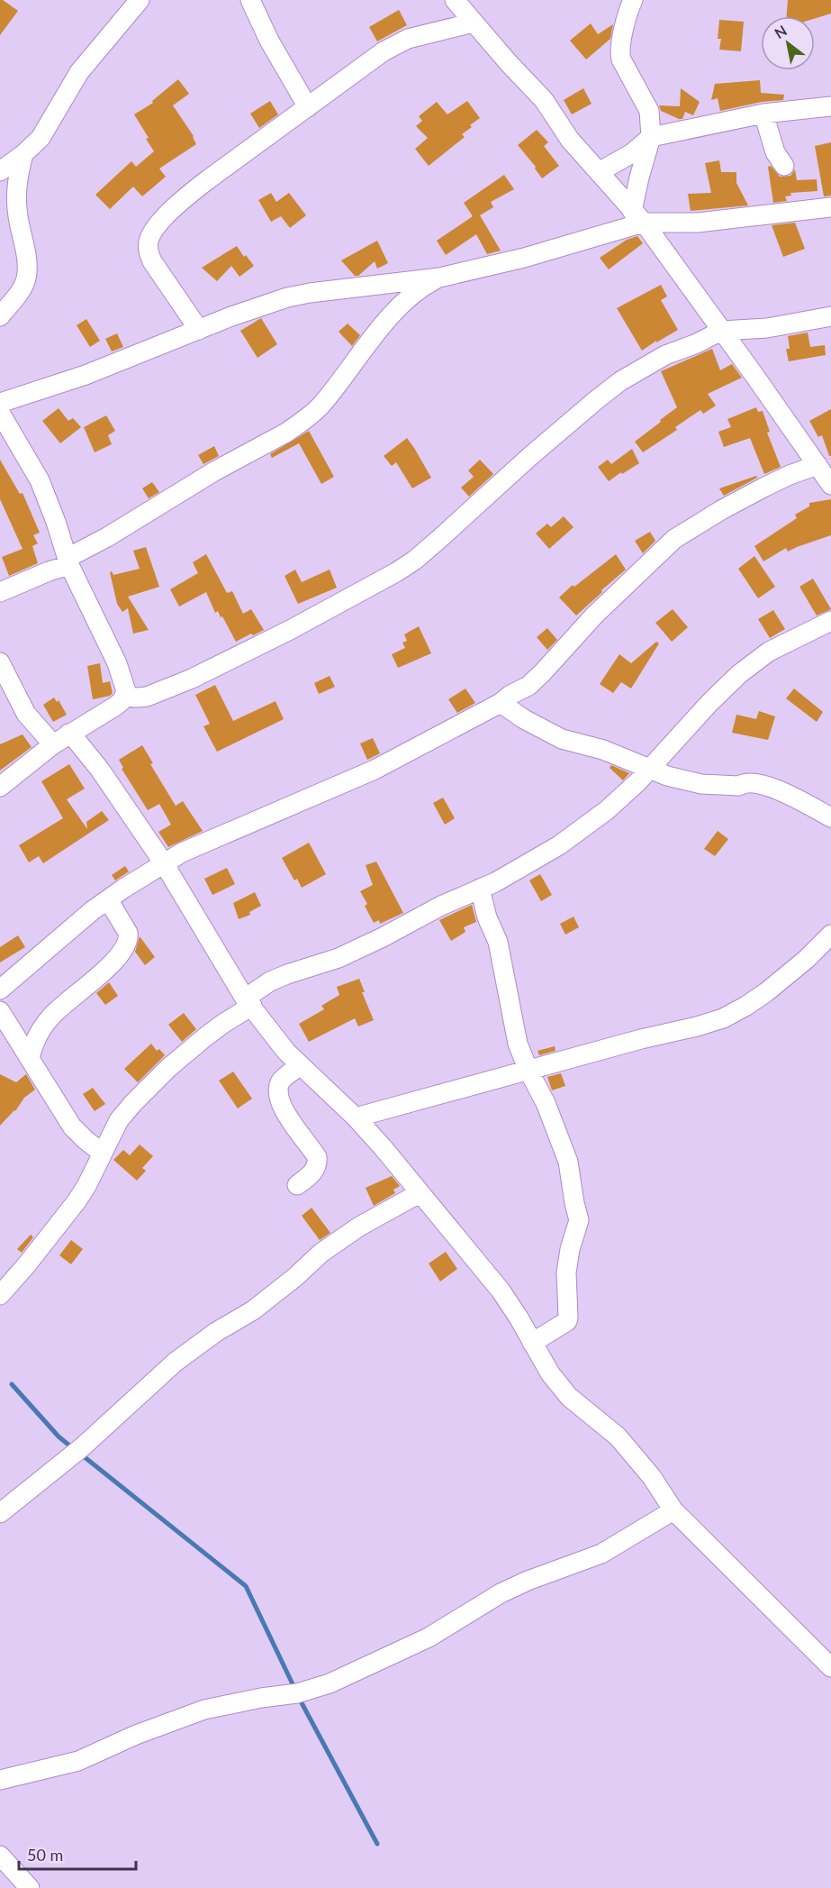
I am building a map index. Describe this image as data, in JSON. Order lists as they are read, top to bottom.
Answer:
{
  "scale_bar": "50 m",
  "north": "top left"
}
